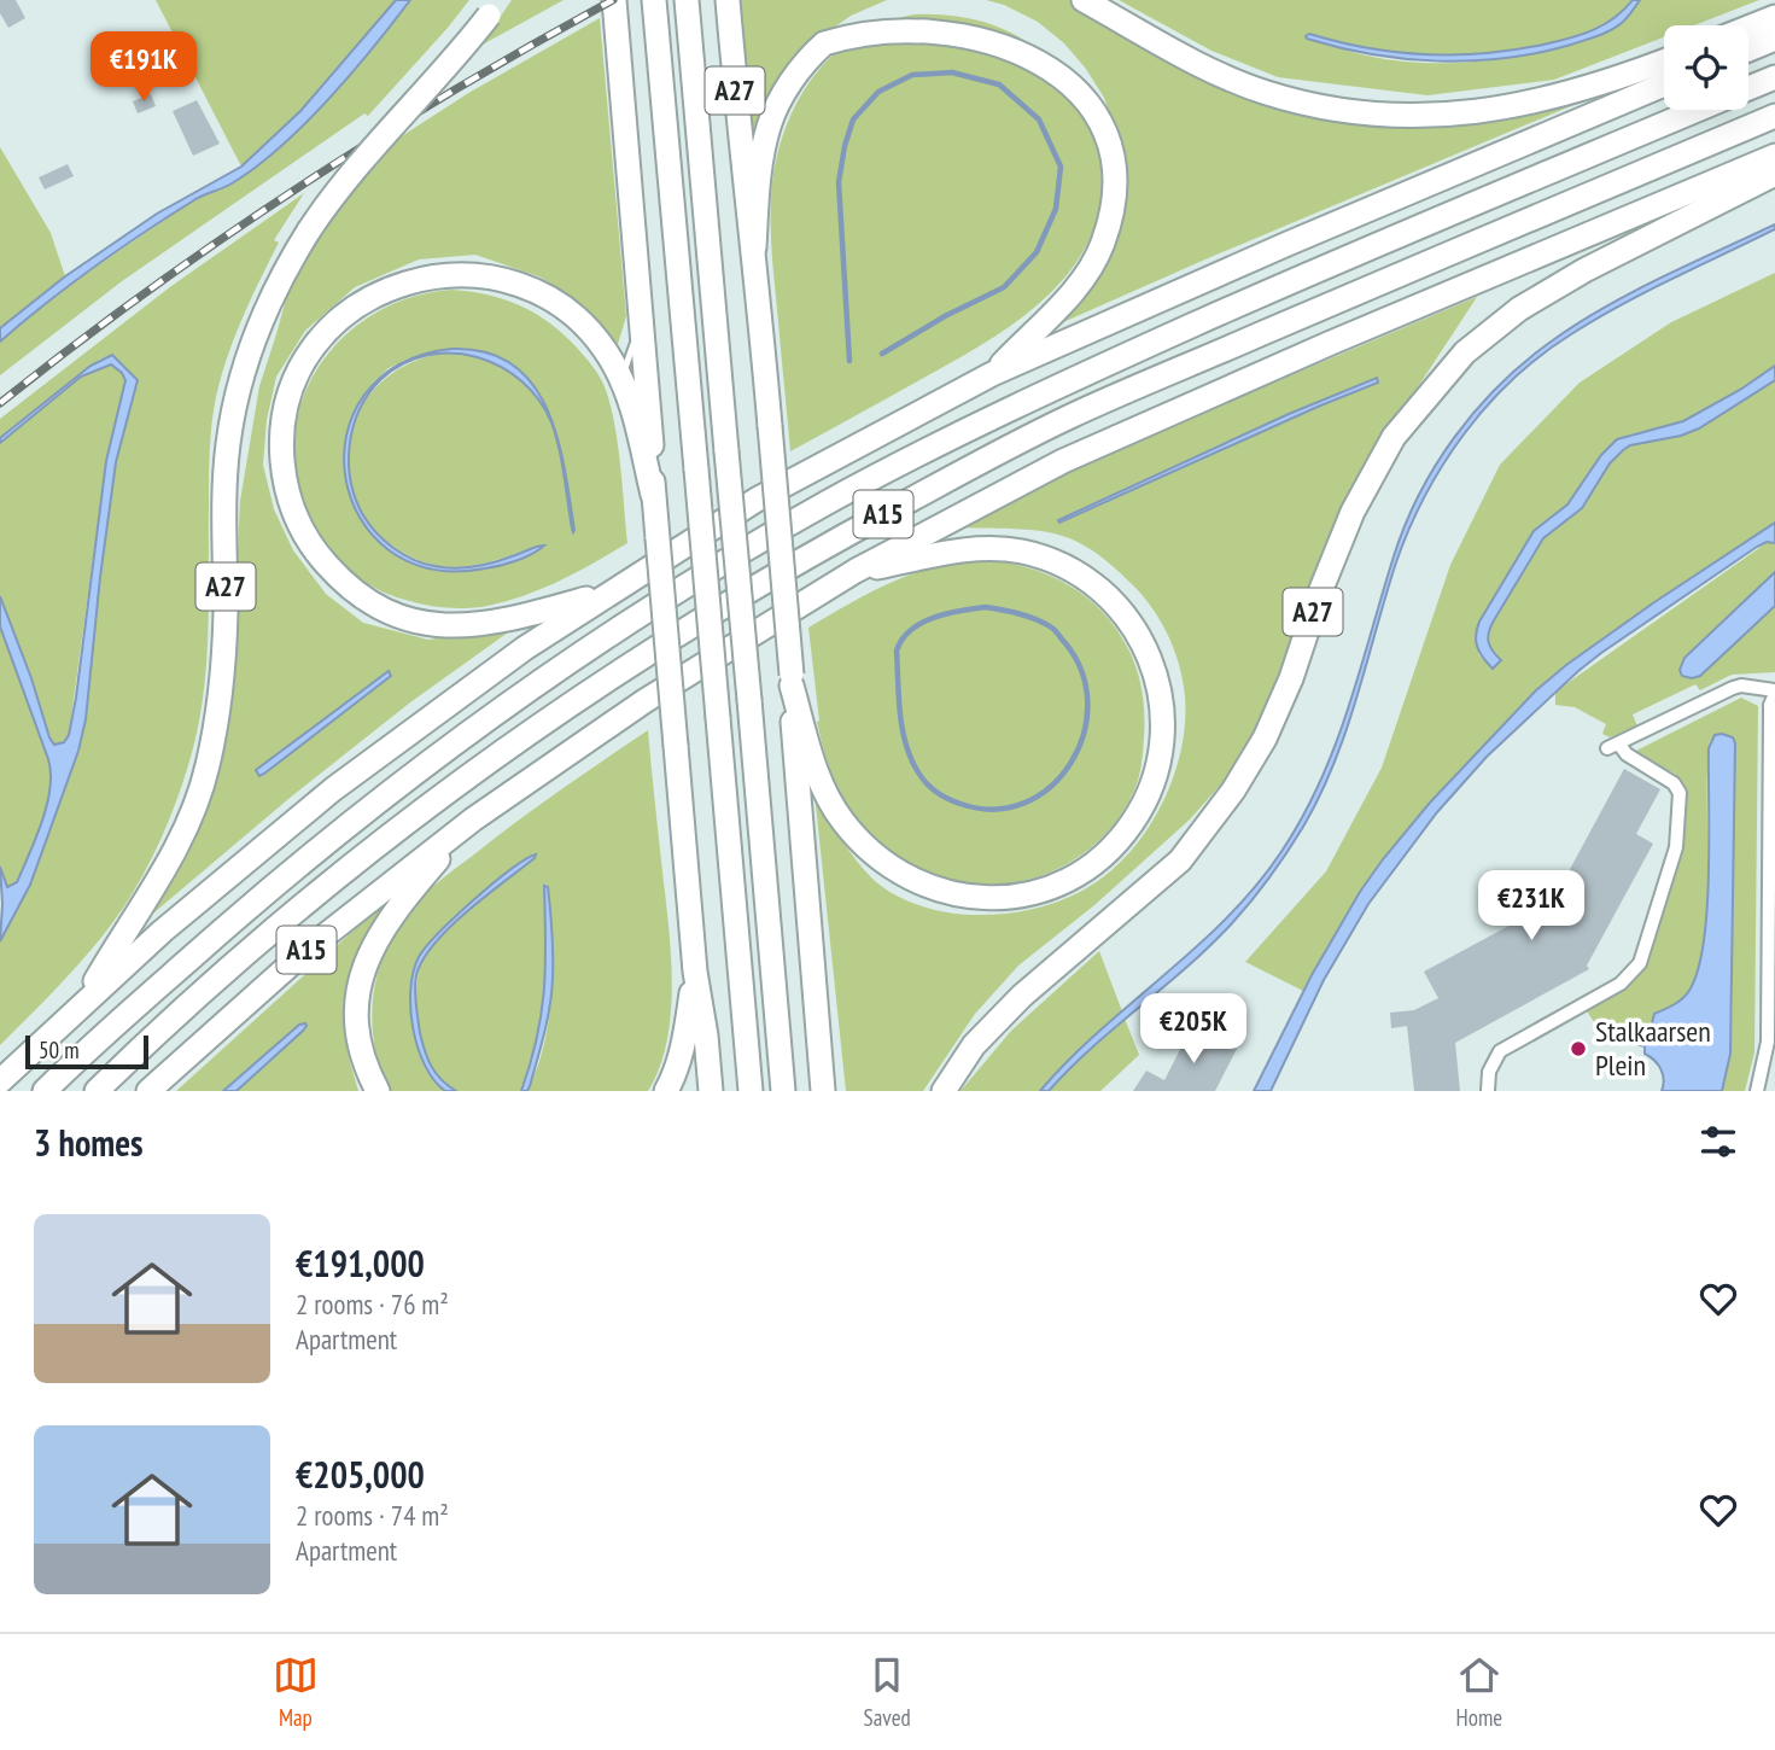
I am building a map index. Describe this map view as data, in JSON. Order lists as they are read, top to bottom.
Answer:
{
  "streets": {
    "highway": ["A27", "A15"]
  },
  "crossings": [
    ["A27", "A15"]
  ],
  "places": ["Stalkaarsen Plein"],
  "scale_bar": "50 m",
  "page": {
    "price": ["€191K", "€231K", "€205K"],
    "scale": "50 m",
    "heading": "3 homes",
    "list": [
      {
        "name": "€191,000",
        "note": "2 rooms · 76 m² · Apartment"
      },
      {
        "name": "€205,000",
        "note": "2 rooms · 74 m² · Apartment"
      }
    ],
    "tabs": ["Map", "Saved", "Home"]
  }
}
